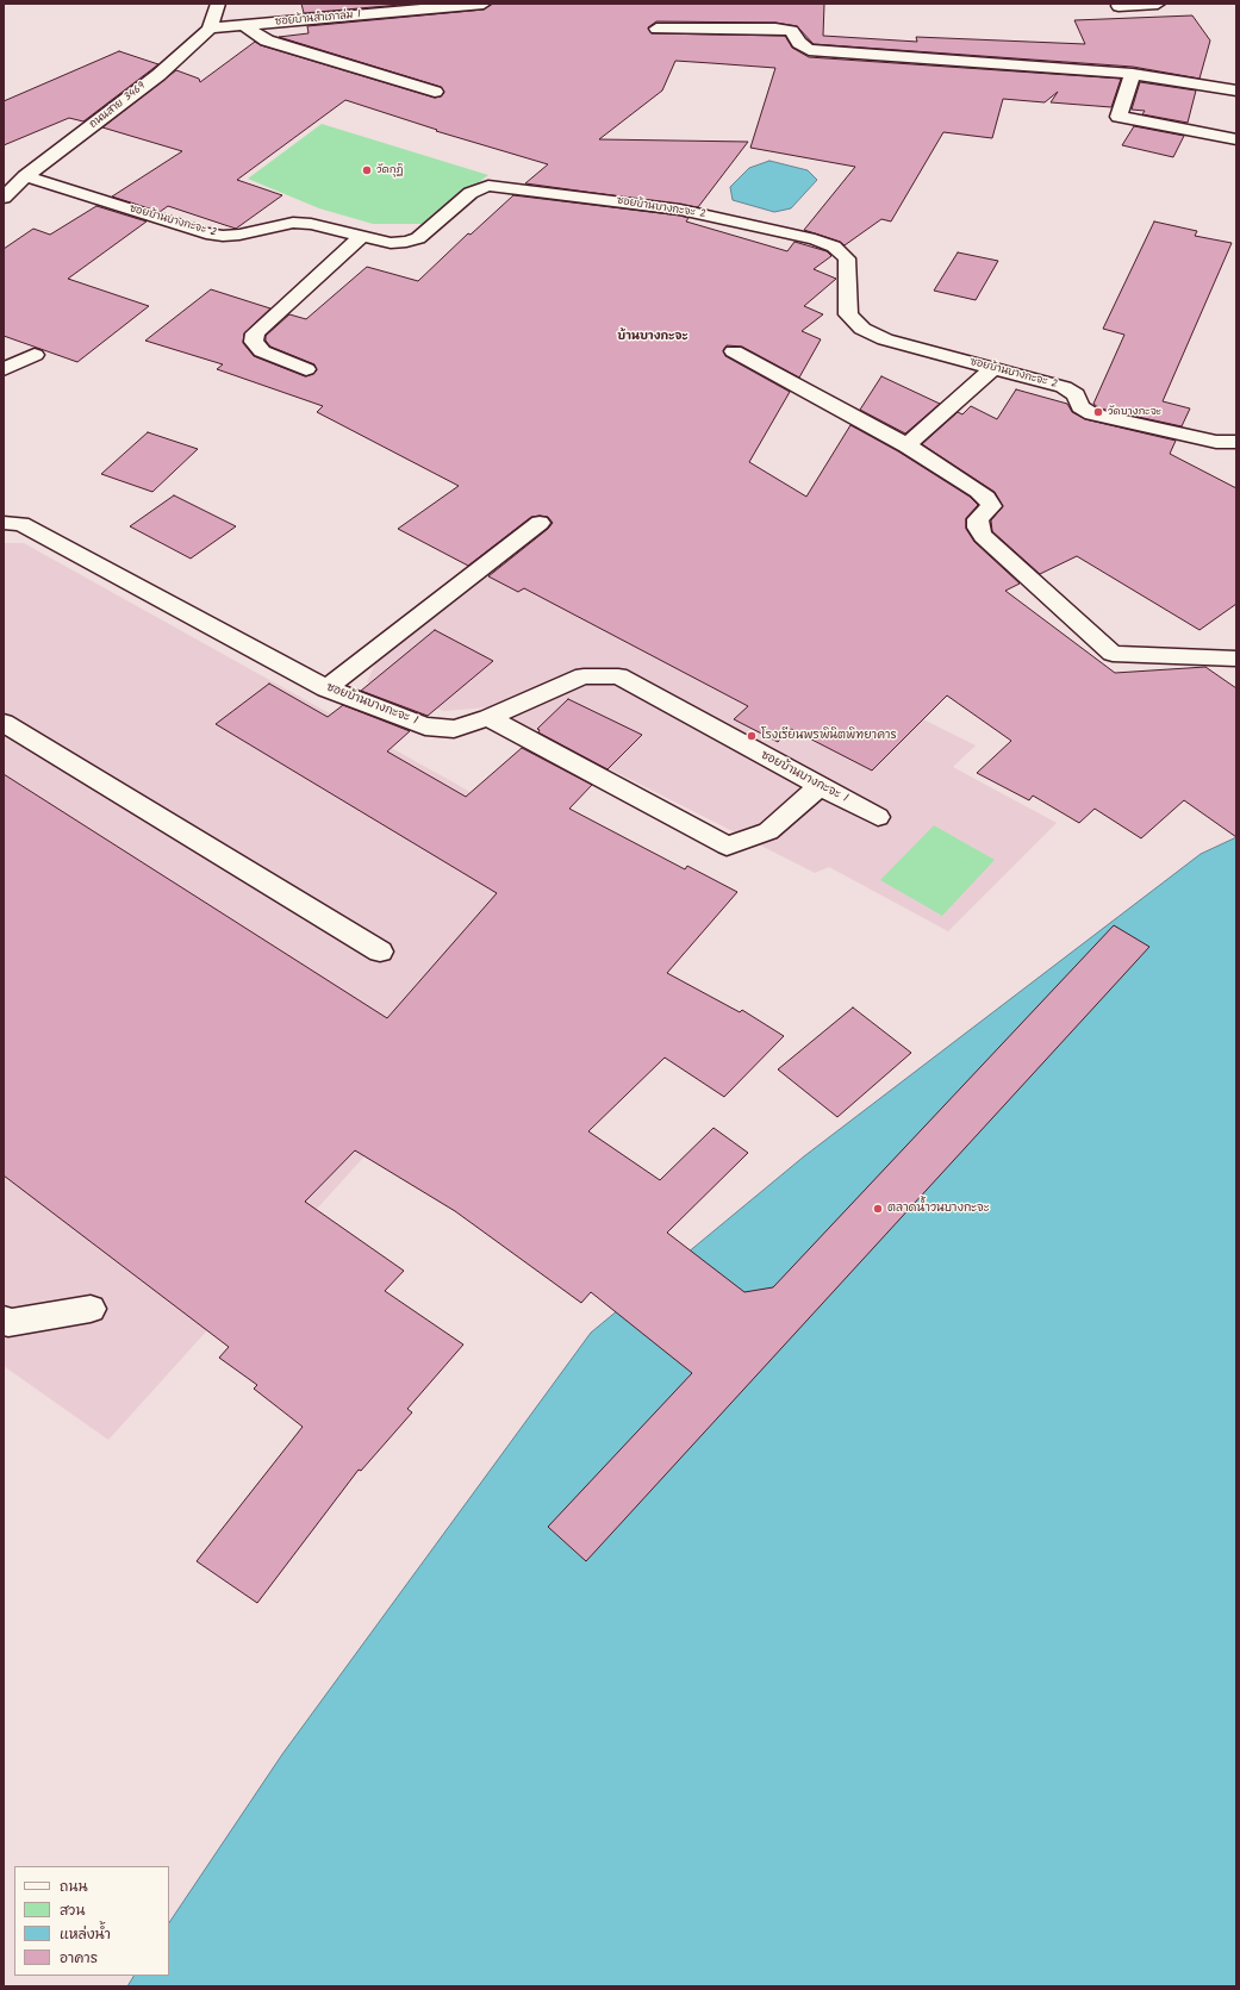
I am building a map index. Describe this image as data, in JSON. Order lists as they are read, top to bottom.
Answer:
{
  "streets": {
    "street": [
      "ซอยบ้านสำเภาล่ม 1",
      "ถนนสาย 3469",
      "ซอยบ้านบางกะจะ 2",
      "ซอยบ้านบางกะจะ 1"
    ]
  },
  "crossings": [
    ["ซอยบ้านสำเภาล่ม 1", "ถนนสาย 3469"],
    ["ถนนสาย 3469", "ซอยบ้านบางกะจะ 2"]
  ],
  "districts": ["บ้านบางกะจะ"],
  "places": [
    "วัดกุฏิ",
    "วัดบางกะจะ",
    "โรงเรียนพรพินิตพิทยาคาร",
    "ตลาดน้ำวนบางกะจะ"
  ],
  "legend": [
    "ถนน",
    "สวน",
    "แหล่งน้ำ",
    "อาคาร"
  ]
}
